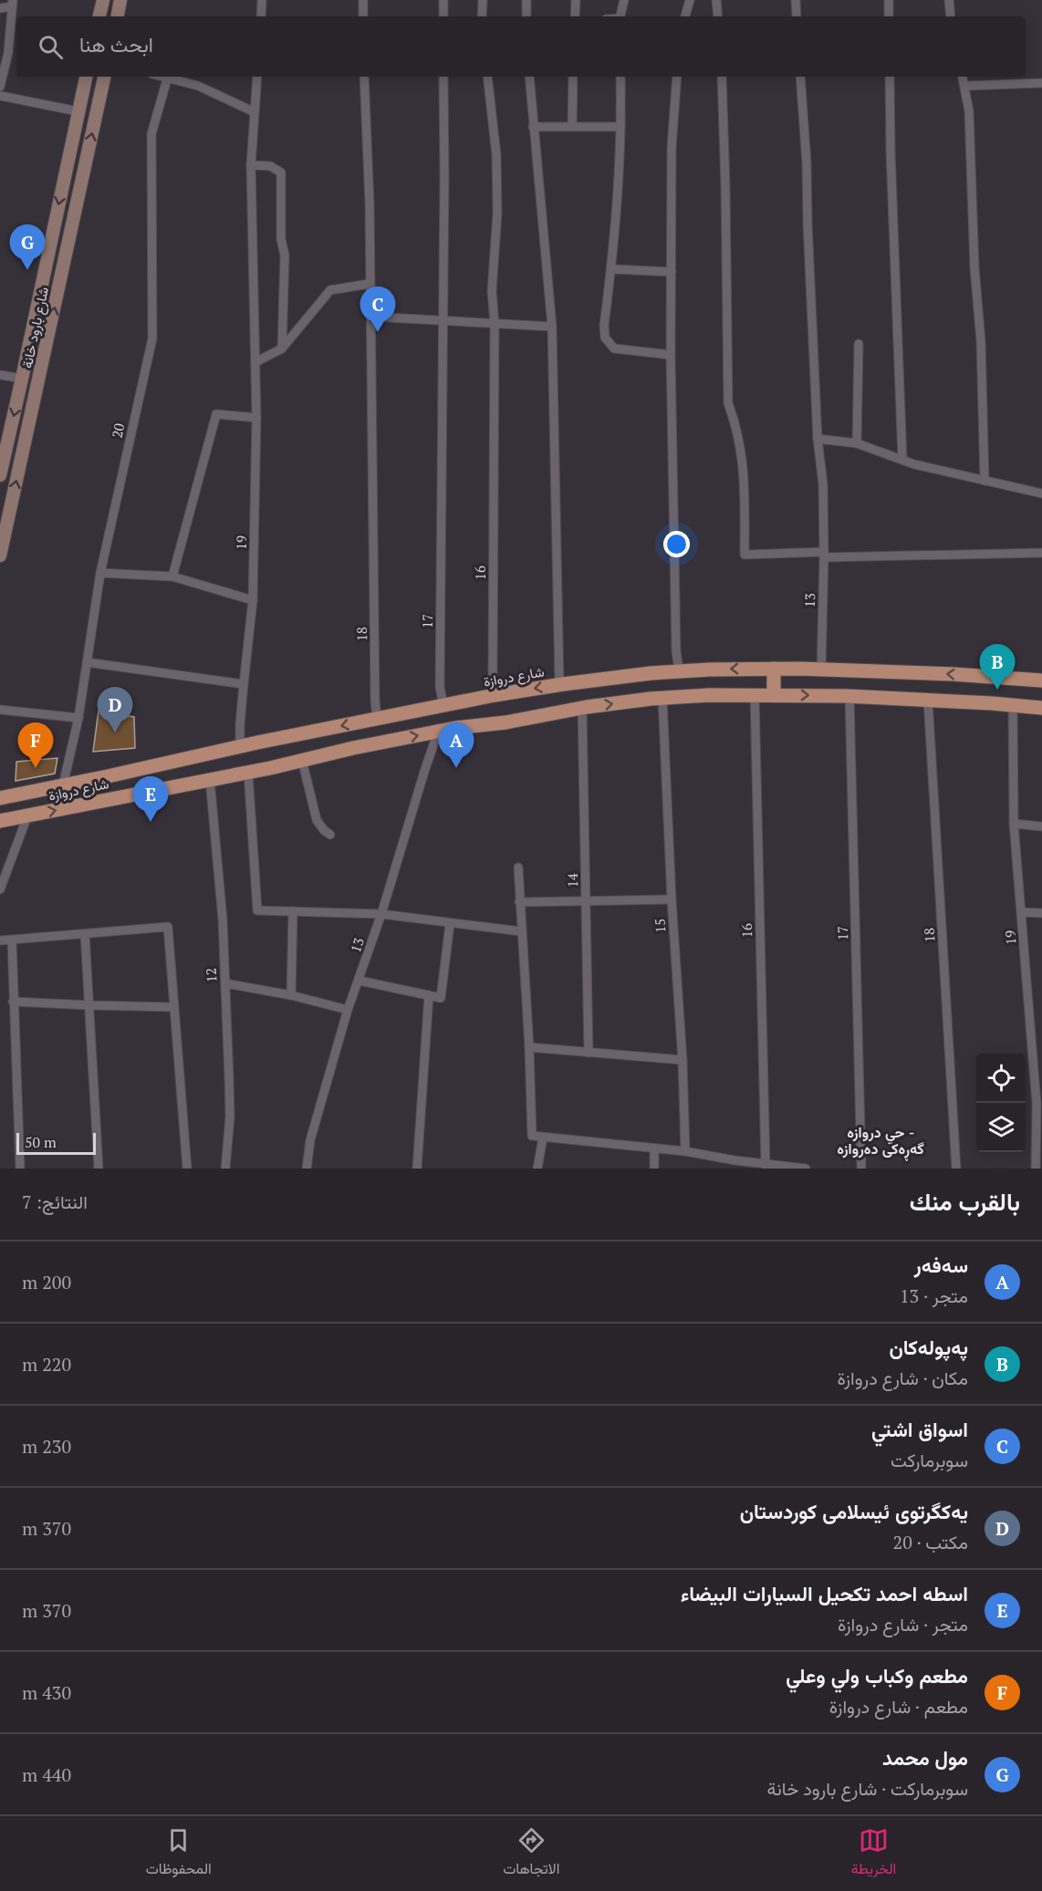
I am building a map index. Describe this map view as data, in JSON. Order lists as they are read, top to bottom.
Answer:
{
  "streets": {
    "main road": ["شارع بارود خانة", "شارع دروازة"],
    "street": [
      "20",
      "19",
      "16",
      "13",
      "17",
      "18",
      "14",
      "15",
      "12"
    ]
  },
  "crossings": [
    ["20", "شارع دروازة"],
    ["19", "شارع دروازة"],
    ["16", "شارع دروازة"],
    ["13", "شارع دروازة"],
    ["17", "شارع دروازة"],
    ["18", "شارع دروازة"],
    ["شارع دروازة", "14"],
    ["شارع دروازة", "15"],
    ["شارع دروازة", "12"]
  ],
  "districts": ["حي دروازه - گەڕەکی دەروازە"],
  "scale_bar": "50 m",
  "page": {
    "search": "ابحث هنا",
    "pins": [
      "G",
      "C",
      "B",
      "D",
      "A",
      "F",
      "E"
    ],
    "scale": "50 m",
    "heading": ["بالقرب منك", "النتائج: 7"],
    "list": [
      {
        "mark": "A",
        "name": "سەفەر",
        "note": "متجر · 13",
        "value": "200 m"
      },
      {
        "mark": "B",
        "name": "پەپولەکان",
        "note": "مكان · شارع دروازة",
        "value": "220 m"
      },
      {
        "mark": "C",
        "name": "اسواق اشتي",
        "note": "سوبرماركت",
        "value": "230 m"
      },
      {
        "mark": "D",
        "name": "یەکگرتوی ئیسلامی کوردستان",
        "note": "مكتب · 20",
        "value": "370 m"
      },
      {
        "mark": "E",
        "name": "اسطه احمد تكحيل السيارات البيضاء",
        "note": "متجر · شارع دروازة",
        "value": "370 m"
      },
      {
        "mark": "F",
        "name": "مطعم وكباب ولي وعلي",
        "note": "مطعم · شارع دروازة",
        "value": "430 m"
      },
      {
        "mark": "G",
        "name": "مول محمد",
        "note": "سوبرماركت · شارع بارود خانة",
        "value": "440 m"
      }
    ],
    "nav": ["الخريطة", "الاتجاهات", "المحفوظات"]
  }
}
